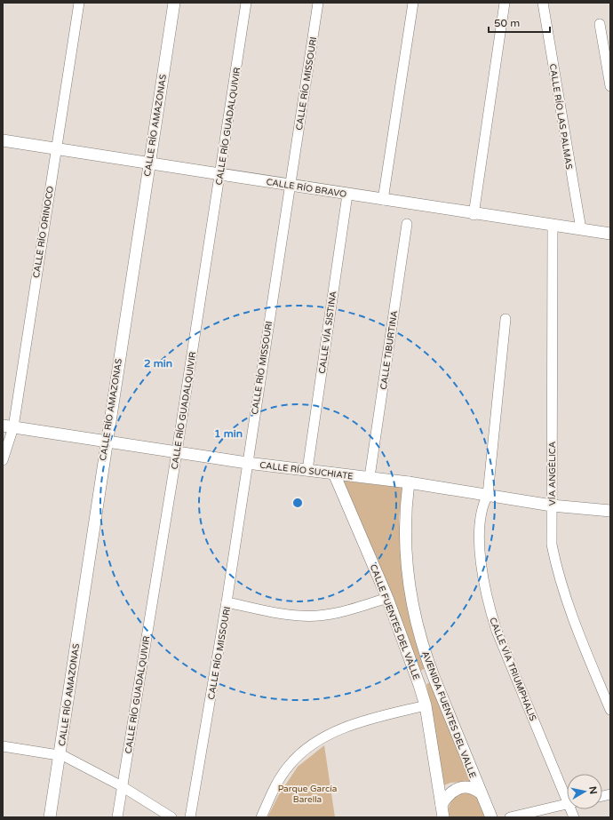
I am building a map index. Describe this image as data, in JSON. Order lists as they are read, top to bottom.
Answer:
{
  "streets": {
    "street": [
      "CALLE RÍO MISSOURI",
      "CALLE RÍO LAS PALMAS",
      "CALLE RÍO AMAZONAS",
      "CALLE RÍO GUADALQUIVIR",
      "CALLE RÍO BRAVO",
      "CALLE RÍO ORINOCO",
      "CALLE VÍA SISTINA",
      "CALLE TIBURTINA",
      "CALLE RÍO SUCHIATE",
      "VÍA ANGÉLICA",
      "CALLE FUENTES DEL VALLE",
      "CALLE VÍA TRIUMPHALIS",
      "AVENIDA FUENTES DEL VALLE"
    ]
  },
  "crossings": [
    ["CALLE RÍO MISSOURI", "CALLE RÍO BRAVO"],
    ["CALLE RÍO MISSOURI", "CALLE RÍO SUCHIATE"],
    ["CALLE RÍO LAS PALMAS", "CALLE RÍO BRAVO"],
    ["CALLE RÍO AMAZONAS", "CALLE RÍO BRAVO"],
    ["CALLE RÍO AMAZONAS", "CALLE RÍO SUCHIATE"],
    ["CALLE RÍO GUADALQUIVIR", "CALLE RÍO BRAVO"],
    ["CALLE RÍO GUADALQUIVIR", "CALLE RÍO SUCHIATE"],
    ["CALLE RÍO BRAVO", "CALLE RÍO ORINOCO"],
    ["CALLE RÍO BRAVO", "CALLE VÍA SISTINA"],
    ["CALLE RÍO BRAVO", "VÍA ANGÉLICA"],
    ["CALLE RÍO ORINOCO", "CALLE RÍO SUCHIATE"],
    ["CALLE VÍA SISTINA", "CALLE RÍO SUCHIATE"],
    ["CALLE TIBURTINA", "CALLE RÍO SUCHIATE"],
    ["CALLE RÍO SUCHIATE", "VÍA ANGÉLICA"],
    ["CALLE RÍO SUCHIATE", "CALLE FUENTES DEL VALLE"],
    ["CALLE RÍO SUCHIATE", "CALLE VÍA TRIUMPHALIS"],
    ["CALLE RÍO SUCHIATE", "AVENIDA FUENTES DEL VALLE"]
  ],
  "parks": ["Parque García Barella"],
  "scale_bar": "50 m",
  "north": "right",
  "rings": ["2 min", "1 min"]
}
